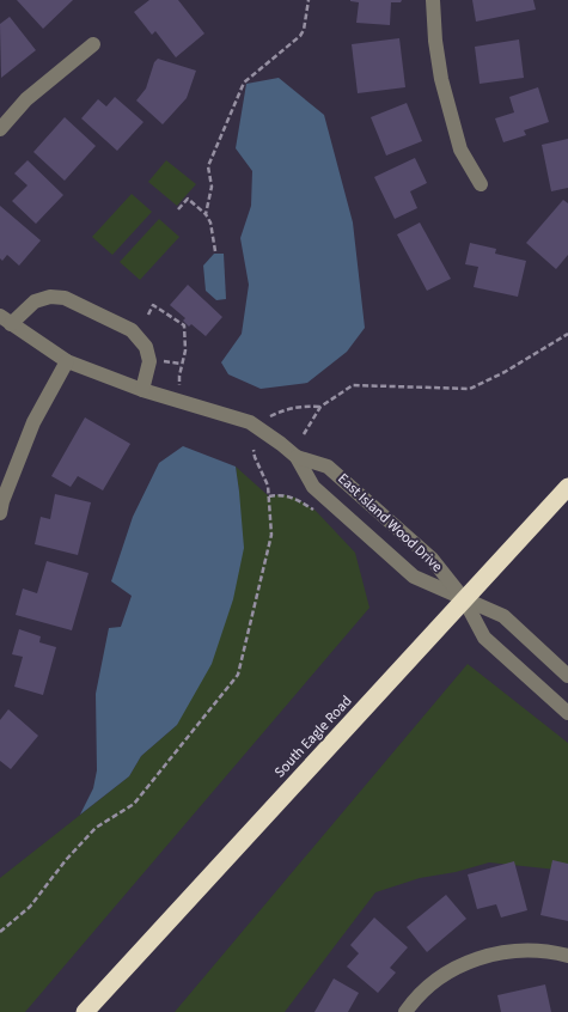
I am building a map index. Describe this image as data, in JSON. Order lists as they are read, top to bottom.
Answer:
{
  "streets": {
    "highway": ["South Eagle Road"],
    "street": ["East Island Wood Drive"]
  },
  "crossings": [
    ["East Island Wood Drive", "South Eagle Road"]
  ]
}
